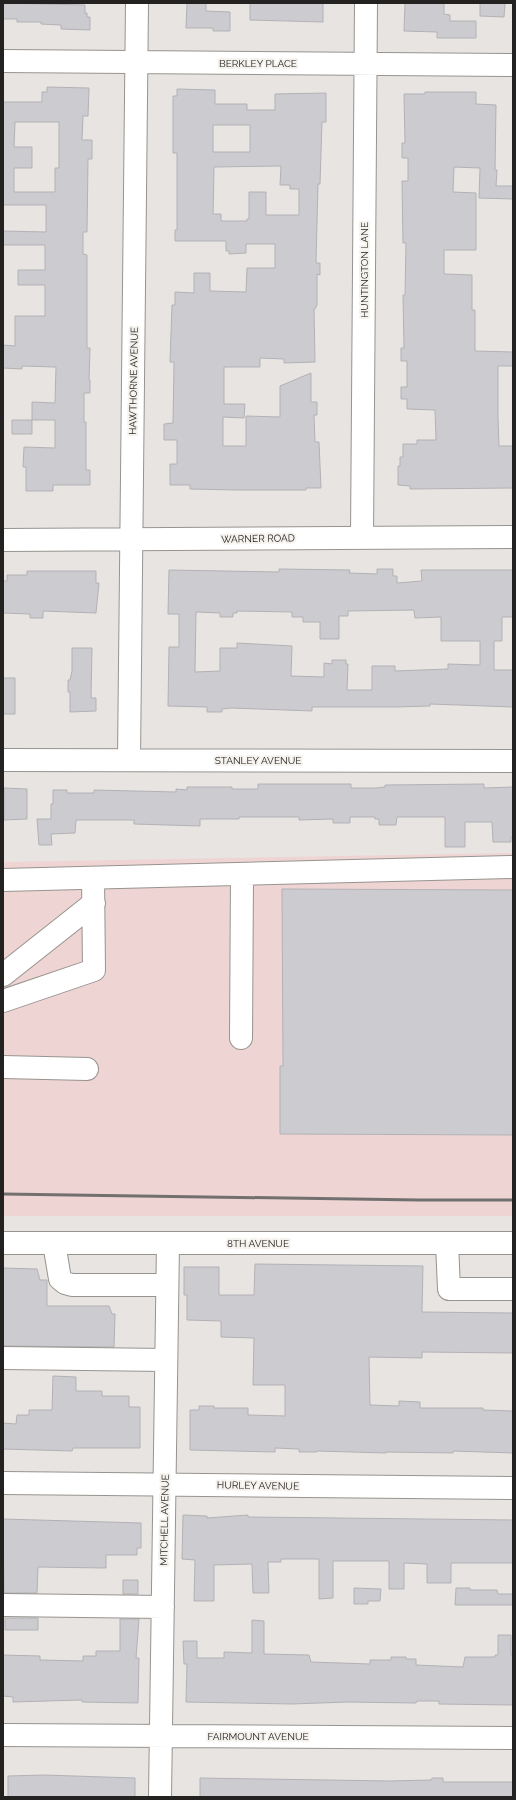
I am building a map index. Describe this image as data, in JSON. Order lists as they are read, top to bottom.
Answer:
{
  "streets": {
    "street": [
      "BERKLEY PLACE",
      "HUNTINGTON LANE",
      "HAWTHORNE AVENUE",
      "WARNER ROAD",
      "STANLEY AVENUE",
      "8TH AVENUE",
      "HURLEY AVENUE",
      "MITCHELL AVENUE",
      "FAIRMOUNT AVENUE"
    ]
  },
  "crossings": [
    ["BERKLEY PLACE", "HUNTINGTON LANE"],
    ["BERKLEY PLACE", "HAWTHORNE AVENUE"],
    ["HUNTINGTON LANE", "WARNER ROAD"],
    ["HAWTHORNE AVENUE", "WARNER ROAD"],
    ["HAWTHORNE AVENUE", "STANLEY AVENUE"],
    ["8TH AVENUE", "MITCHELL AVENUE"],
    ["HURLEY AVENUE", "MITCHELL AVENUE"],
    ["MITCHELL AVENUE", "FAIRMOUNT AVENUE"]
  ]
}
